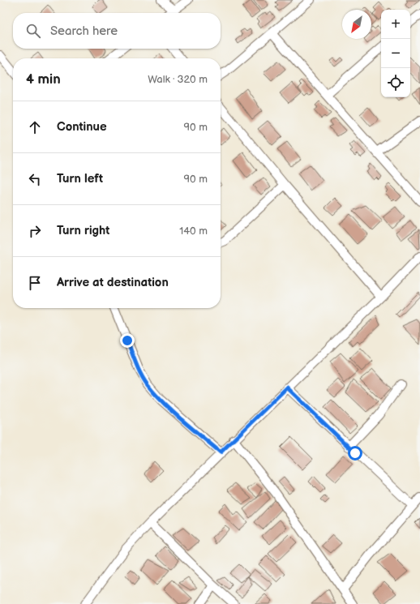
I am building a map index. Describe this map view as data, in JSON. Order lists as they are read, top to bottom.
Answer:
{
  "north": "bottom left",
  "page": {
    "map_buttons": ["+", "−"],
    "search": "Search here",
    "heading": ["4 min", "Walk · 320 m"],
    "list": [
      ["Continue", "90 m"],
      ["Turn left", "90 m"],
      ["Turn right", "140 m"],
      "Arrive at destination"
    ]
  }
}
